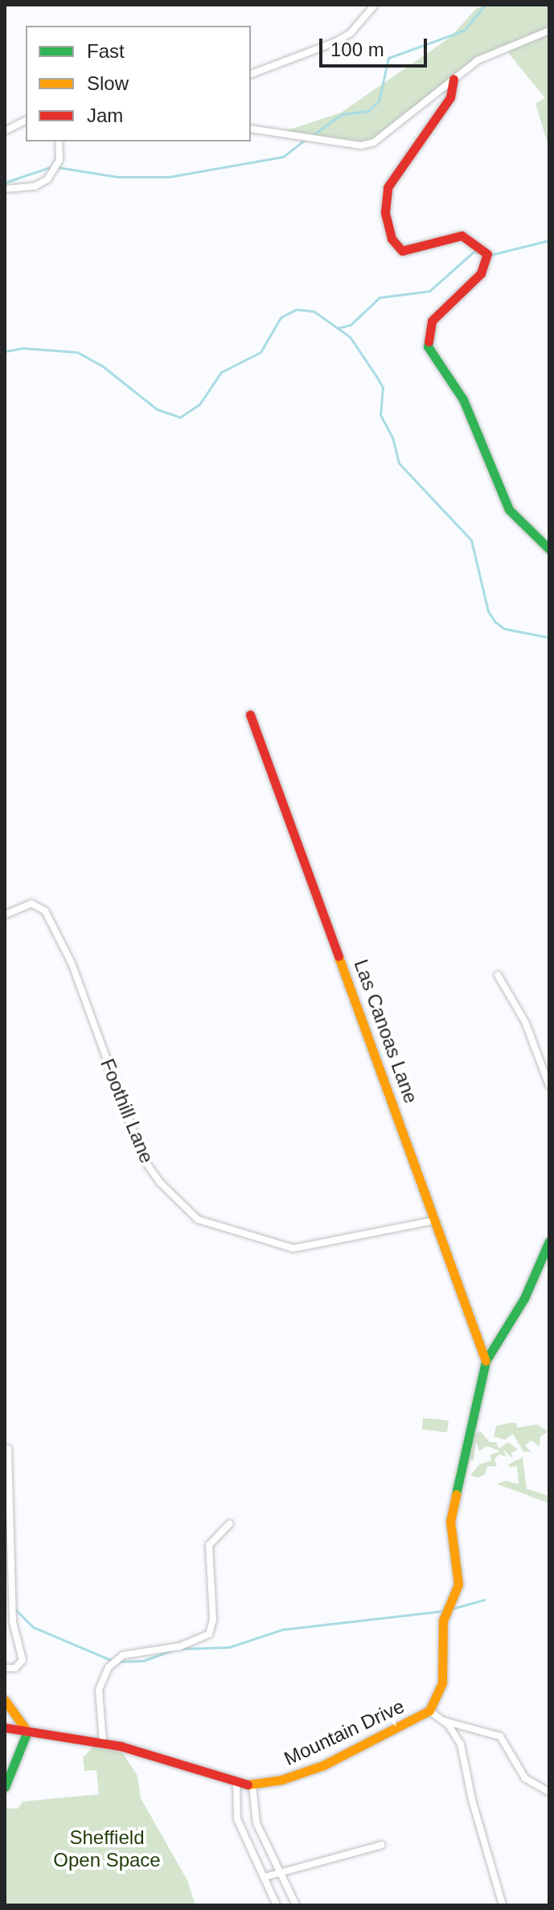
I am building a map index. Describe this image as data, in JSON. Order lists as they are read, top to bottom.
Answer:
{
  "streets": {
    "street": ["Las Canoas Lane", "Foothill Lane", "Mountain Drive"]
  },
  "crossings": [
    ["Las Canoas Lane", "Foothill Lane"]
  ],
  "parks": ["Sheffield Open Space"],
  "legend": ["Fast", "Slow", "Jam"],
  "scale_bar": "100 m"
}
